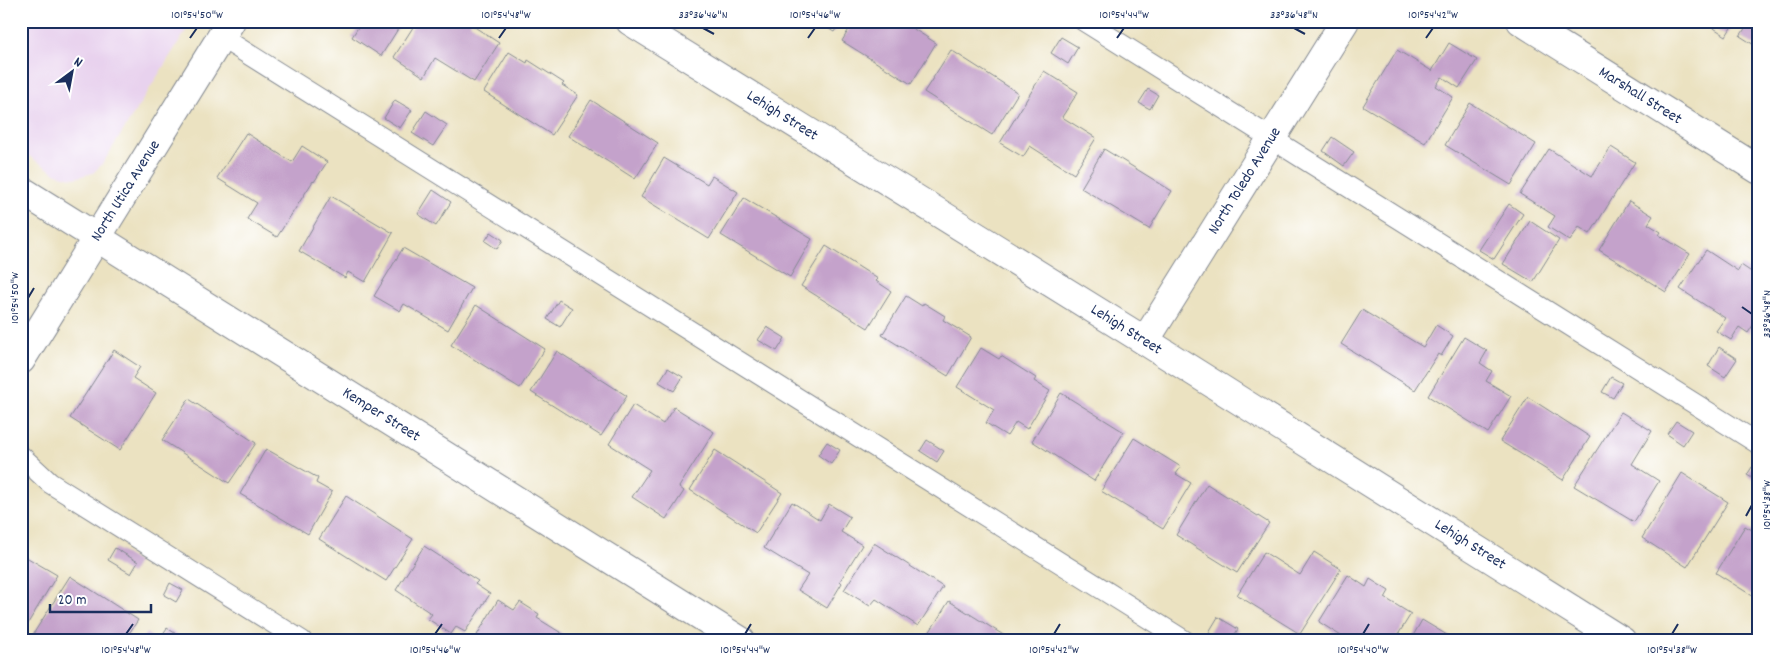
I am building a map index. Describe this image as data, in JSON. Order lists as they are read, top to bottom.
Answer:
{
  "streets": {
    "street": [
      "Marshall Street",
      "Lehigh Street",
      "North Toledo Avenue",
      "North Utica Avenue",
      "Kemper Street"
    ]
  },
  "crossings": [
    ["Lehigh Street", "North Toledo Avenue"],
    ["North Utica Avenue", "Kemper Street"]
  ],
  "scale_bar": "20 m",
  "north": "top right",
  "coordinates": [
    "101°54'50\"W",
    "101°54'48\"W",
    "33°36'46\"N",
    "101°54'46\"W",
    "101°54'44\"W",
    "33°36'48\"N",
    "101°54'42\"W",
    "101°54'38\"W",
    "101°54'40\"W"
  ]
}
